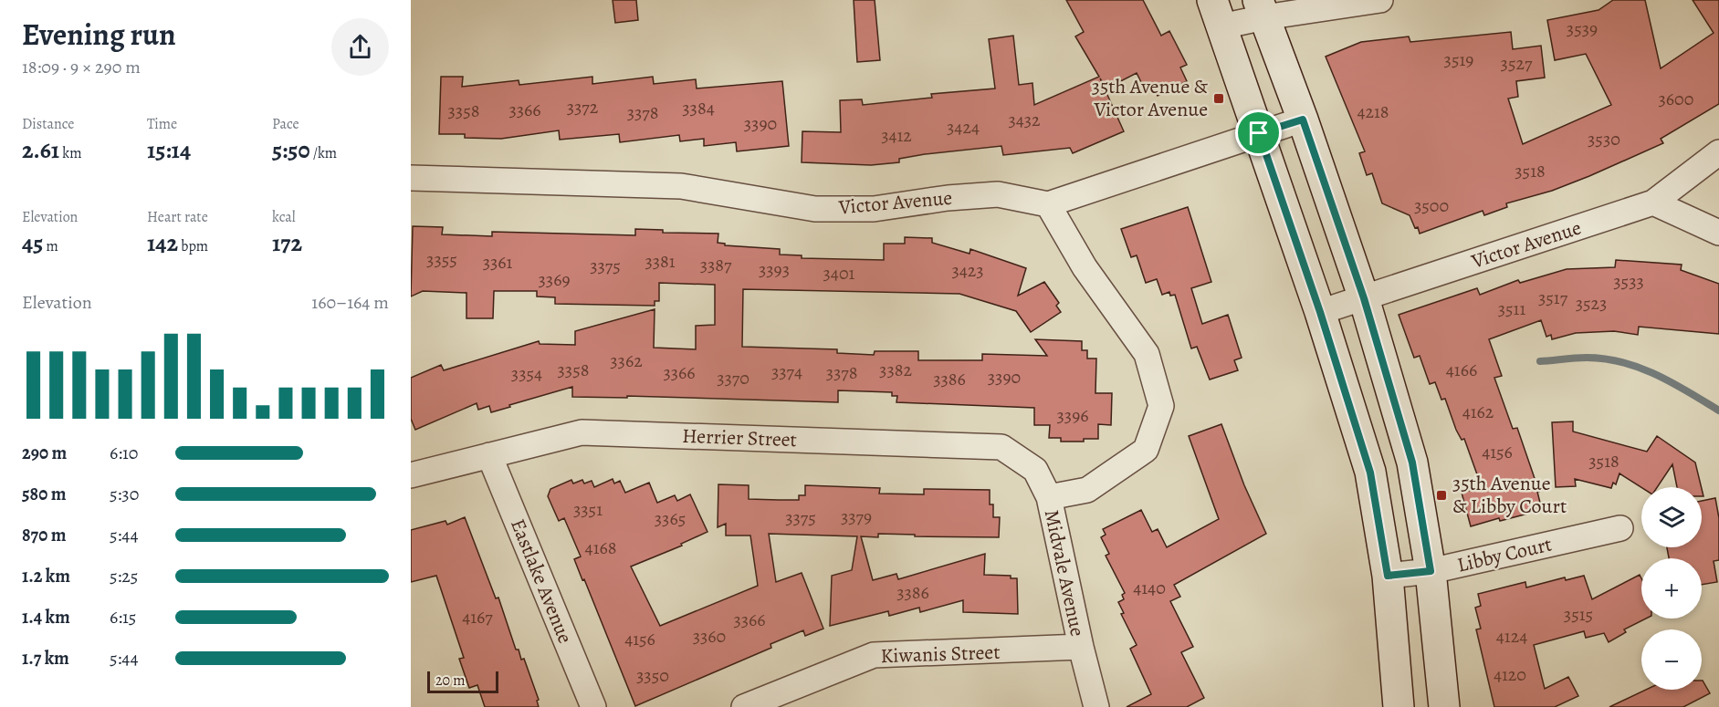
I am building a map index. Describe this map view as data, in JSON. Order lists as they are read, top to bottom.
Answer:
{
  "streets": {
    "street": [
      "Victor Avenue",
      "Herrier Street",
      "Libby Court",
      "Midvale Avenue",
      "Eastlake Avenue",
      "Kiwanis Street"
    ]
  },
  "crossings": [
    ["Victor Avenue", "Midvale Avenue"],
    ["Herrier Street", "Midvale Avenue"],
    ["Herrier Street", "Eastlake Avenue"],
    ["Midvale Avenue", "Kiwanis Street"]
  ],
  "places": {
    "transit": ["35th Avenue & Victor Avenue", "35th Avenue & Libby Court"]
  },
  "house_numbers": [
    "3539",
    "3519",
    "3527",
    "3600",
    "3372",
    "3384",
    "3366",
    "3358",
    "4218",
    "3378",
    "3432",
    "3390",
    "3424",
    "3412",
    "3530",
    "3518",
    "3500",
    "3355",
    "3381",
    "3361",
    "3387",
    "3375",
    "3393",
    "3423",
    "3401",
    "3369",
    "3533",
    "3517",
    "3523",
    "3511",
    "3362",
    "3358",
    "3382",
    "4166",
    "3374",
    "3366",
    "3378",
    "3354",
    "3390",
    "3370",
    "3386",
    "4162",
    "3396",
    "4156",
    "3518",
    "3351",
    "3379",
    "3375",
    "3365",
    "4168",
    "4140",
    "3386",
    "3515",
    "4167",
    "3366",
    "3360",
    "4124",
    "4156",
    "4120",
    "3350"
  ],
  "scale_bar": "20 m",
  "page": {
    "heading": ["Evening run", "18:09 · 9 × 290 m"],
    "stats": [
      ["Distance", "2.61 km"],
      ["Time", "15:14"],
      ["Pace", "5:50 /km"],
      ["Elevation", "45 m"],
      ["Heart rate", "142 bpm"],
      ["kcal", "172"]
    ],
    "chart": ["Elevation", "160–164 m"],
    "list": [
      {
        "name": "290 m",
        "note": "6:10"
      },
      {
        "name": "580 m",
        "note": "5:30"
      },
      {
        "name": "870 m",
        "note": "5:44"
      },
      {
        "name": "1.2 km",
        "note": "5:25"
      },
      {
        "name": "1.4 km",
        "note": "6:15"
      },
      {
        "name": "1.7 km",
        "note": "5:44"
      }
    ],
    "map_buttons": ["+", "−"],
    "scale": "20 m"
  }
}
